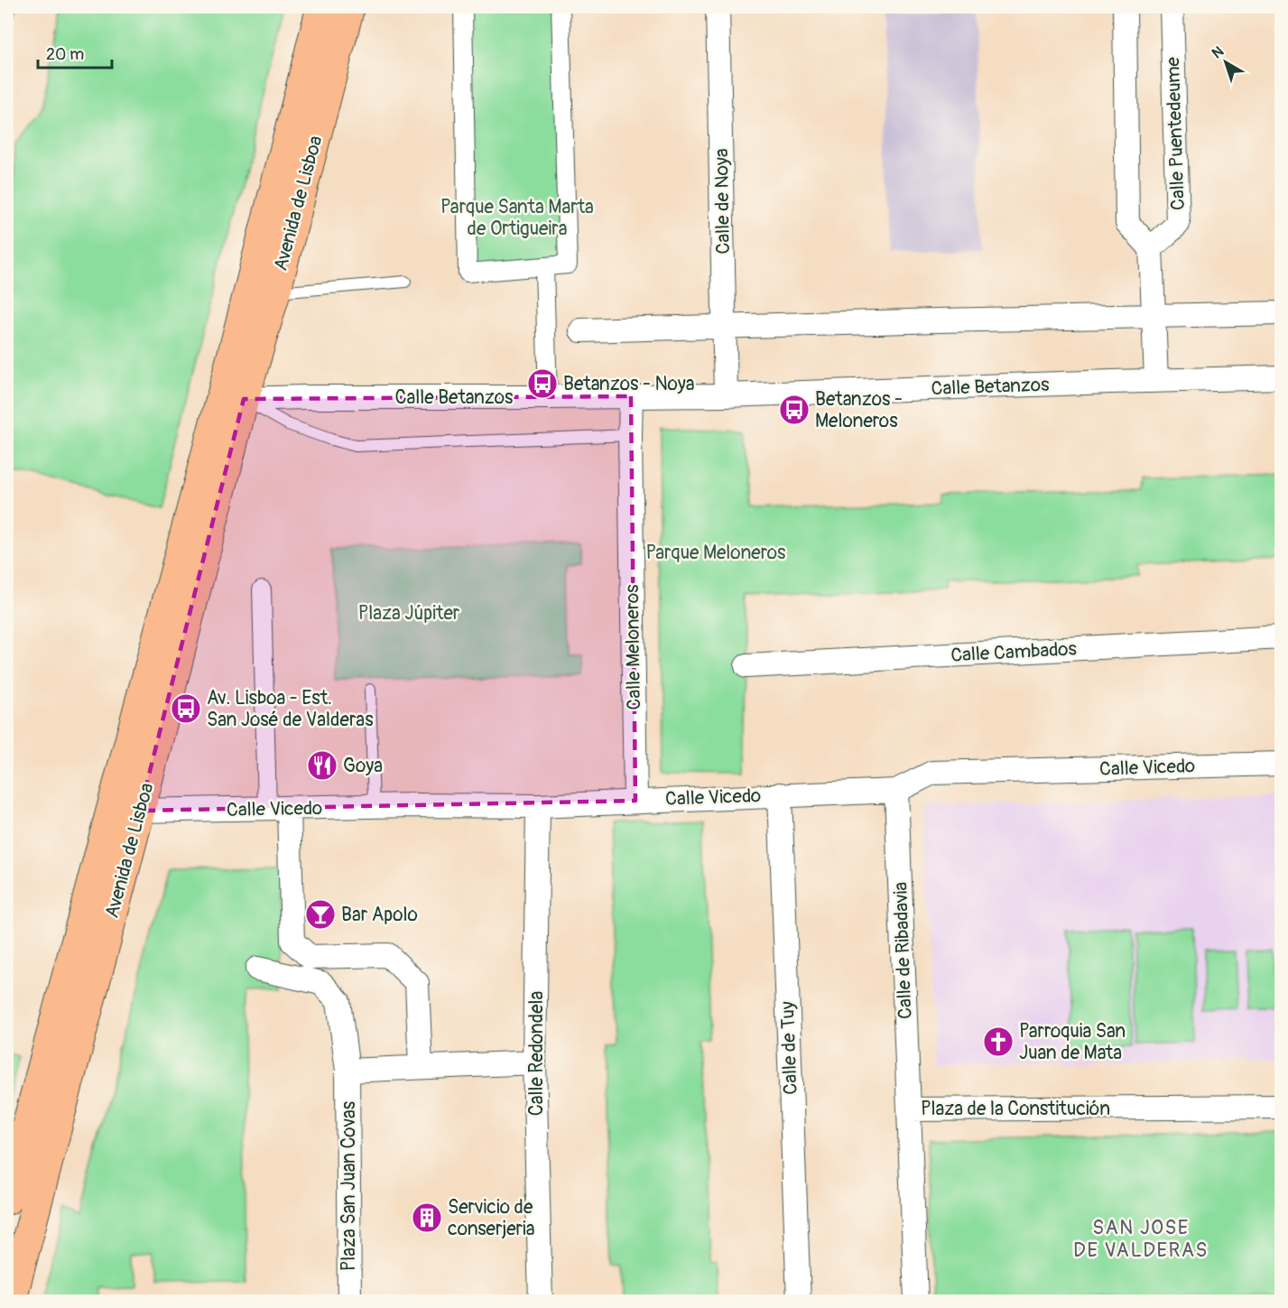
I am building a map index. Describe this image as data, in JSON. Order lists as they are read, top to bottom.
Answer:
{
  "streets": {
    "main road": ["Avenida de Lisboa"],
    "street": [
      "Calle Puentedeume",
      "Calle de Noya",
      "Calle Betanzos",
      "Calle Meloneros",
      "Calle Cambados",
      "Calle Vicedo",
      "Calle de Ribadavia",
      "Calle de Tuy",
      "Calle Redondela",
      "Plaza de la Constitución",
      "Plaza San Juan Covas"
    ]
  },
  "crossings": [
    ["Calle de Noya", "Calle Betanzos"],
    ["Avenida de Lisboa", "Calle Betanzos"],
    ["Avenida de Lisboa", "Calle Vicedo"],
    ["Calle Betanzos", "Calle Meloneros"],
    ["Calle Meloneros", "Calle Vicedo"],
    ["Calle Vicedo", "Calle de Ribadavia"],
    ["Calle Vicedo", "Calle de Tuy"],
    ["Calle Vicedo", "Calle Redondela"],
    ["Calle de Ribadavia", "Plaza de la Constitución"]
  ],
  "districts": ["SAN JOSE DE VALDERAS"],
  "parks": ["Parque Santa Marta de Ortigueira", "Parque Meloneros", "Plaza Júpiter"],
  "places": {
    "bus stop": ["Betanzos - Noya", "Betanzos - Meloneros", "Av. Lisboa - Est. San José de Valderas"],
    "restaurant": ["Goya"],
    "bar": ["Bar Apolo"],
    "church": ["Parroquia San Juan de Mata"],
    "building": ["Servicio de conserjeria"]
  },
  "scale_bar": "20 m",
  "north": "top left"
}
